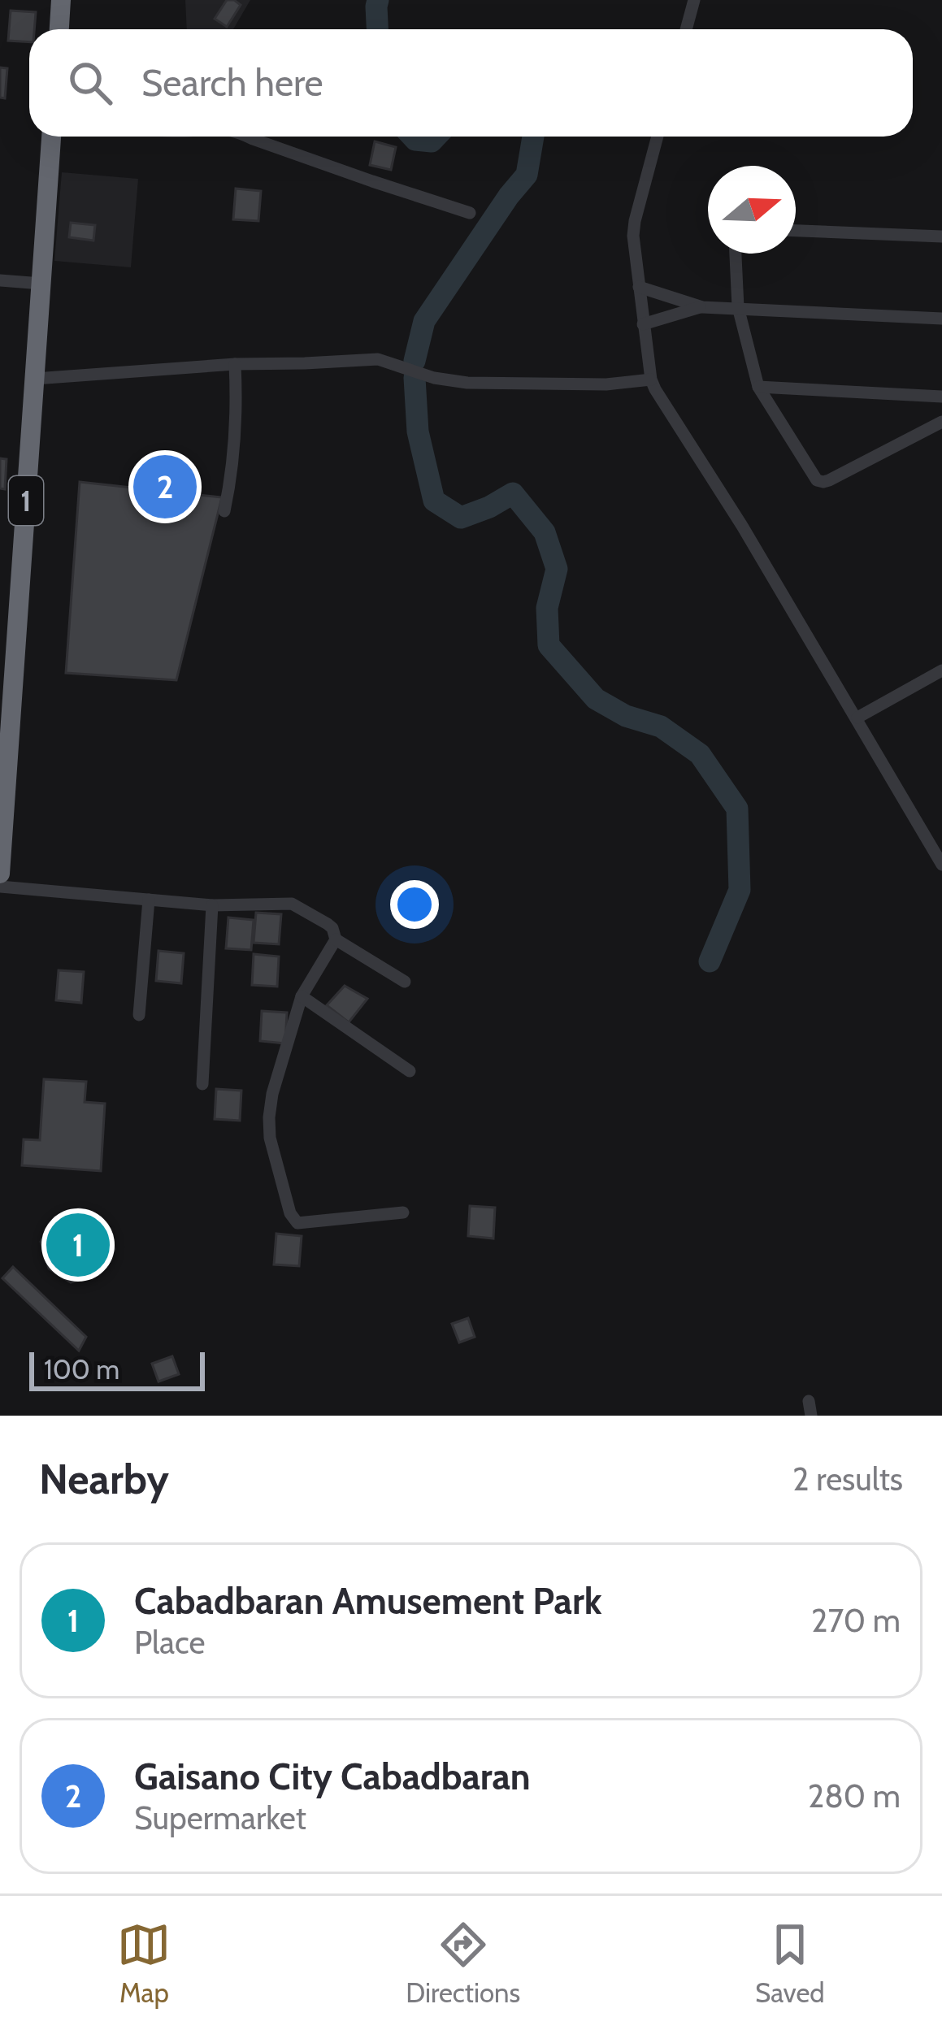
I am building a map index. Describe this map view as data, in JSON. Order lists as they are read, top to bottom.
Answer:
{
  "streets": {
    "highway": ["1"]
  },
  "scale_bar": "100 m",
  "north": "right",
  "page": {
    "search": "Search here",
    "pins": ["2", "1"],
    "scale": "100 m",
    "heading": ["Nearby", "2 results"],
    "list": [
      {
        "mark": "1",
        "name": "Cabadbaran Amusement Park",
        "note": "Place",
        "value": "270 m"
      },
      {
        "mark": "2",
        "name": "Gaisano City Cabadbaran",
        "note": "Supermarket",
        "value": "280 m"
      }
    ],
    "nav": ["Map", "Directions", "Saved"]
  }
}
